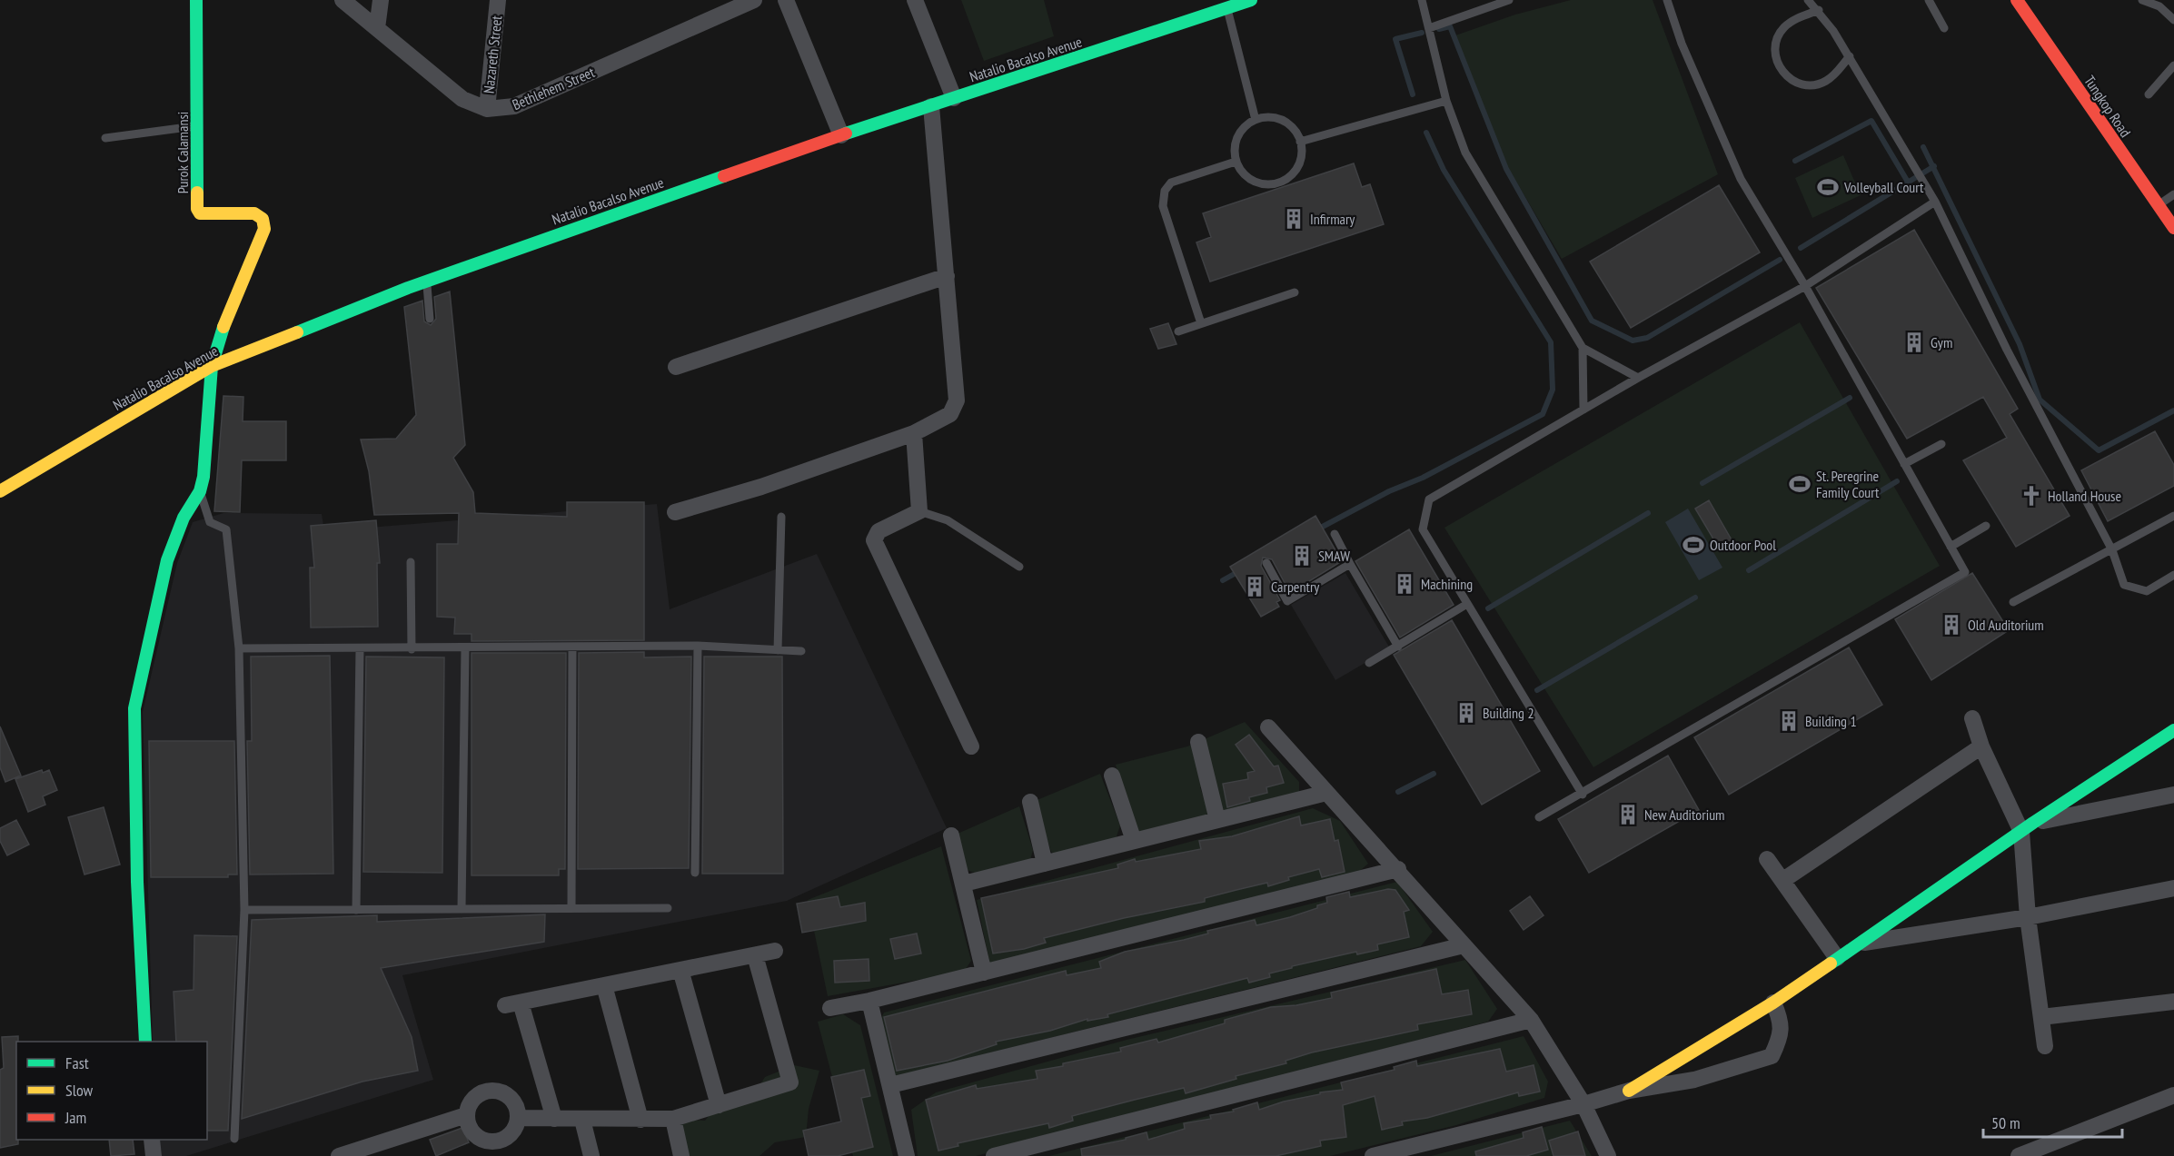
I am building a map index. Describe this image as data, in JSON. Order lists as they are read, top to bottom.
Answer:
{
  "streets": {
    "main road": ["Natalio Bacalso Avenue", "Tungkop Road", "Purok Calamansi"],
    "street": ["Nazareth Street", "Bethlehem Street"]
  },
  "crossings": [
    ["Nazareth Street", "Bethlehem Street"],
    ["Natalio Bacalso Avenue", "Purok Calamansi"]
  ],
  "places": {
    "sports": ["Volleyball Court", "St. Peregrine Family Court", "Outdoor Pool"],
    "building": [
      "Infirmary",
      "Gym",
      "SMAW",
      "Machining",
      "Carpentry",
      "Old Auditorium",
      "Building 2",
      "Building 1",
      "New Auditorium"
    ],
    "church": ["Holland House"]
  },
  "legend": ["Fast", "Slow", "Jam"],
  "scale_bar": "50 m"
}
